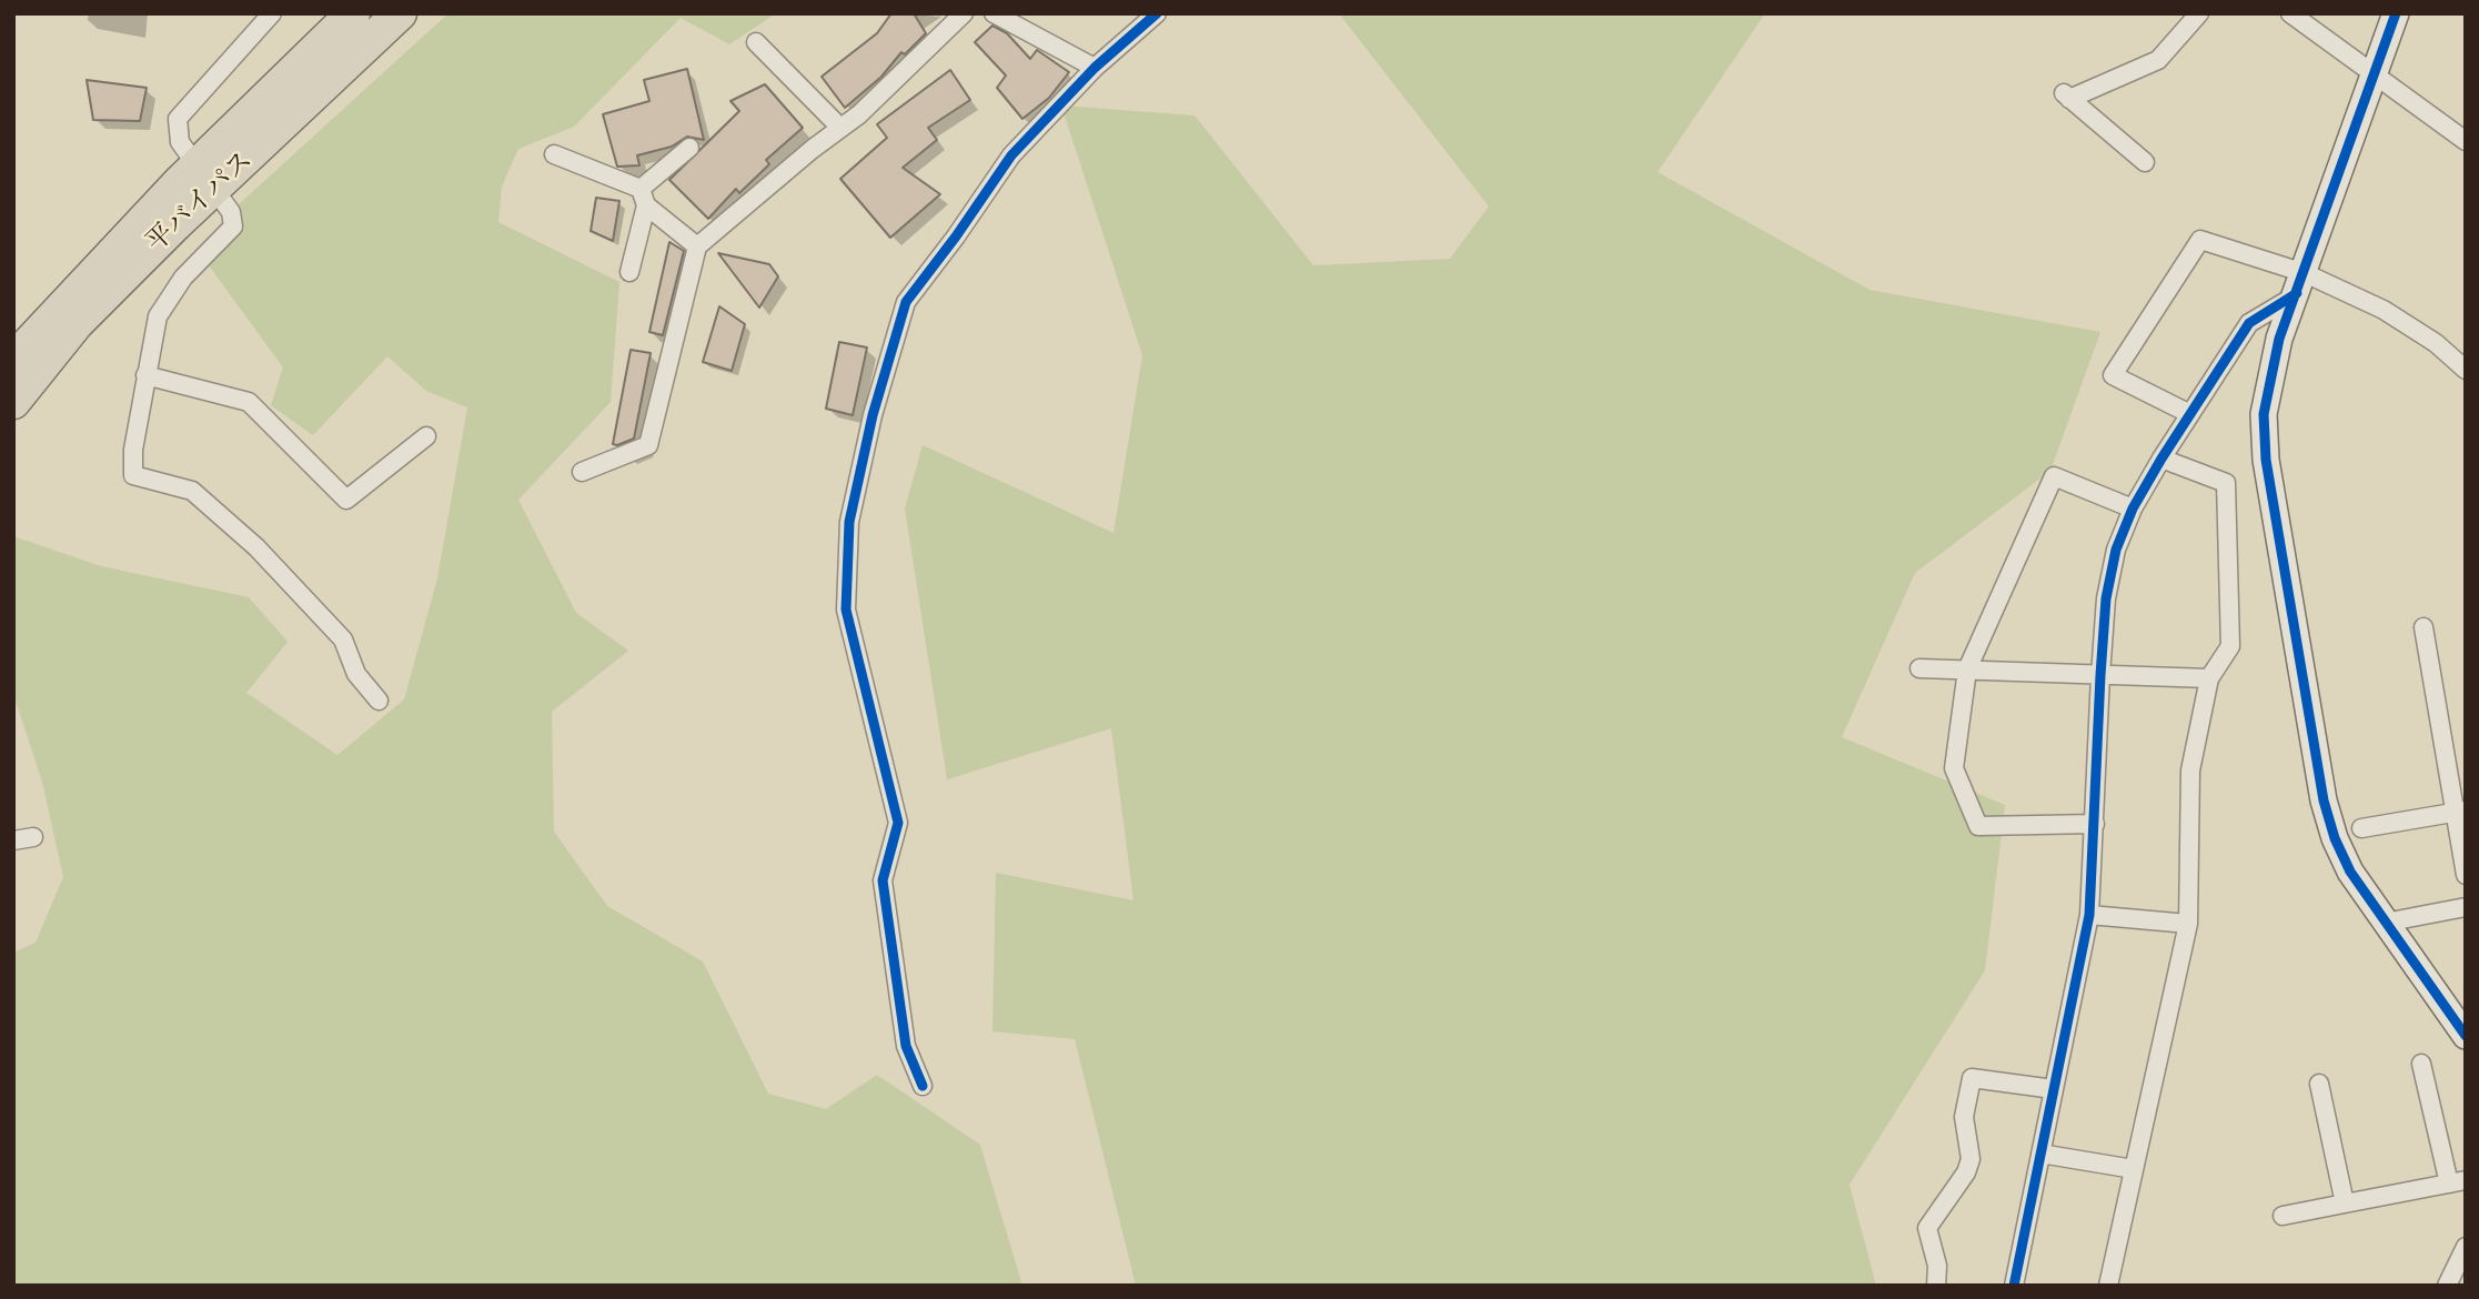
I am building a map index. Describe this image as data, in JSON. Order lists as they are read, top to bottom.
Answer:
{
  "streets": {
    "highway": ["平バイパス"]
  }
}
